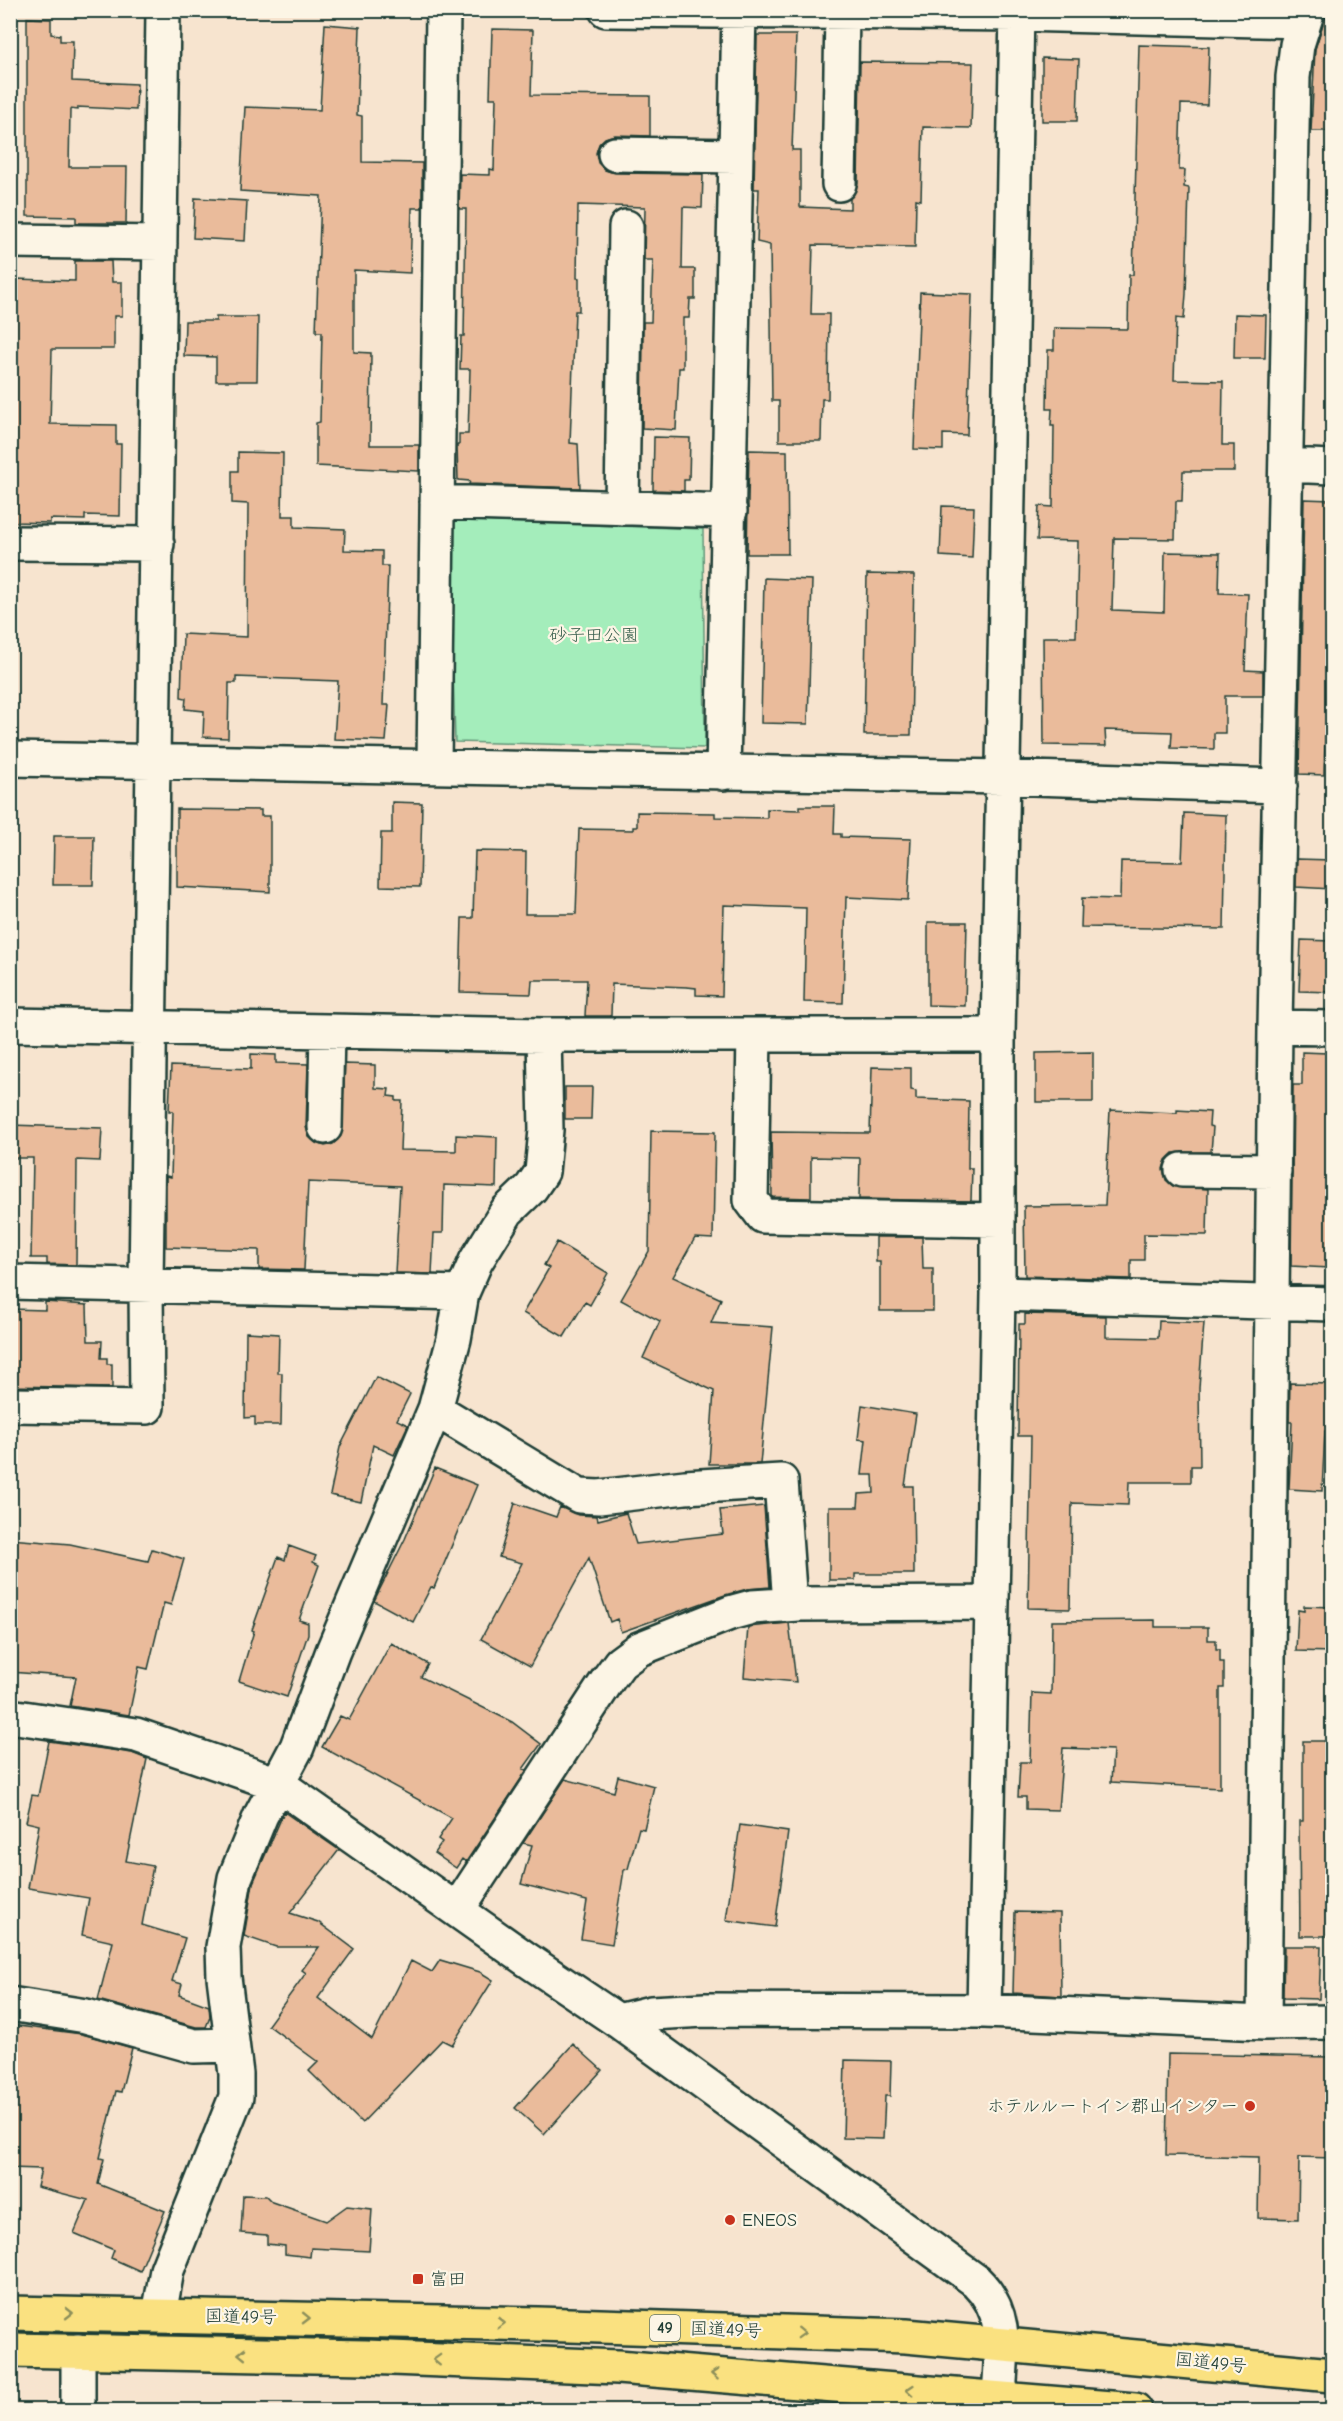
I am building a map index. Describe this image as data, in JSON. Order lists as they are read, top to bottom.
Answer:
{
  "streets": {
    "highway": ["国道49号", "49"]
  },
  "parks": ["砂子田公園"],
  "places": {
    "other": ["ホテルルートイン郡山インター", "ENEOS"],
    "transit": ["富田"]
  }
}
